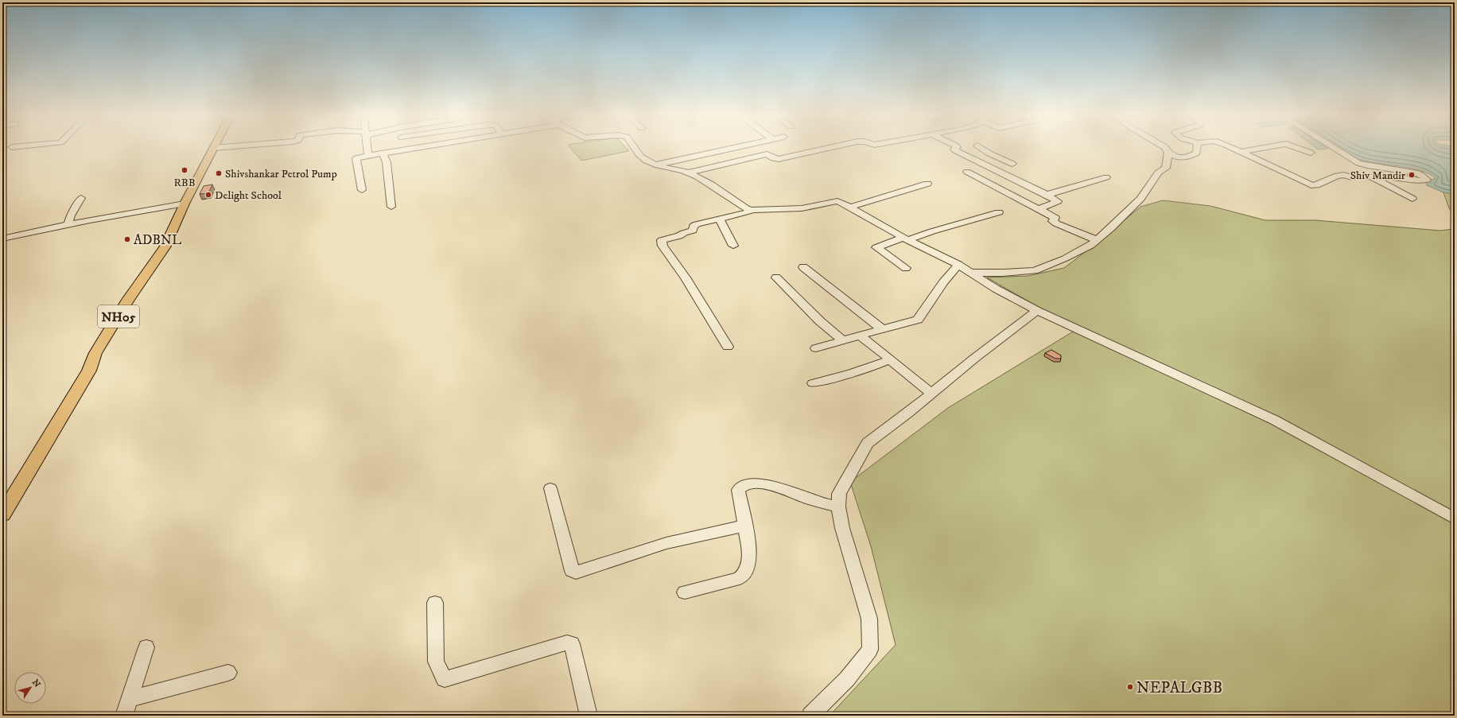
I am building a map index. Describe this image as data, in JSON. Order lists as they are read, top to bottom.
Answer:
{
  "streets": {
    "main road": ["NH05"]
  },
  "places": [
    "RBB",
    "Shivshankar Petrol Pump",
    "Shiv Mandir",
    "Delight School",
    "ADBNL",
    "NEPALGBB"
  ],
  "north": "top right"
}
